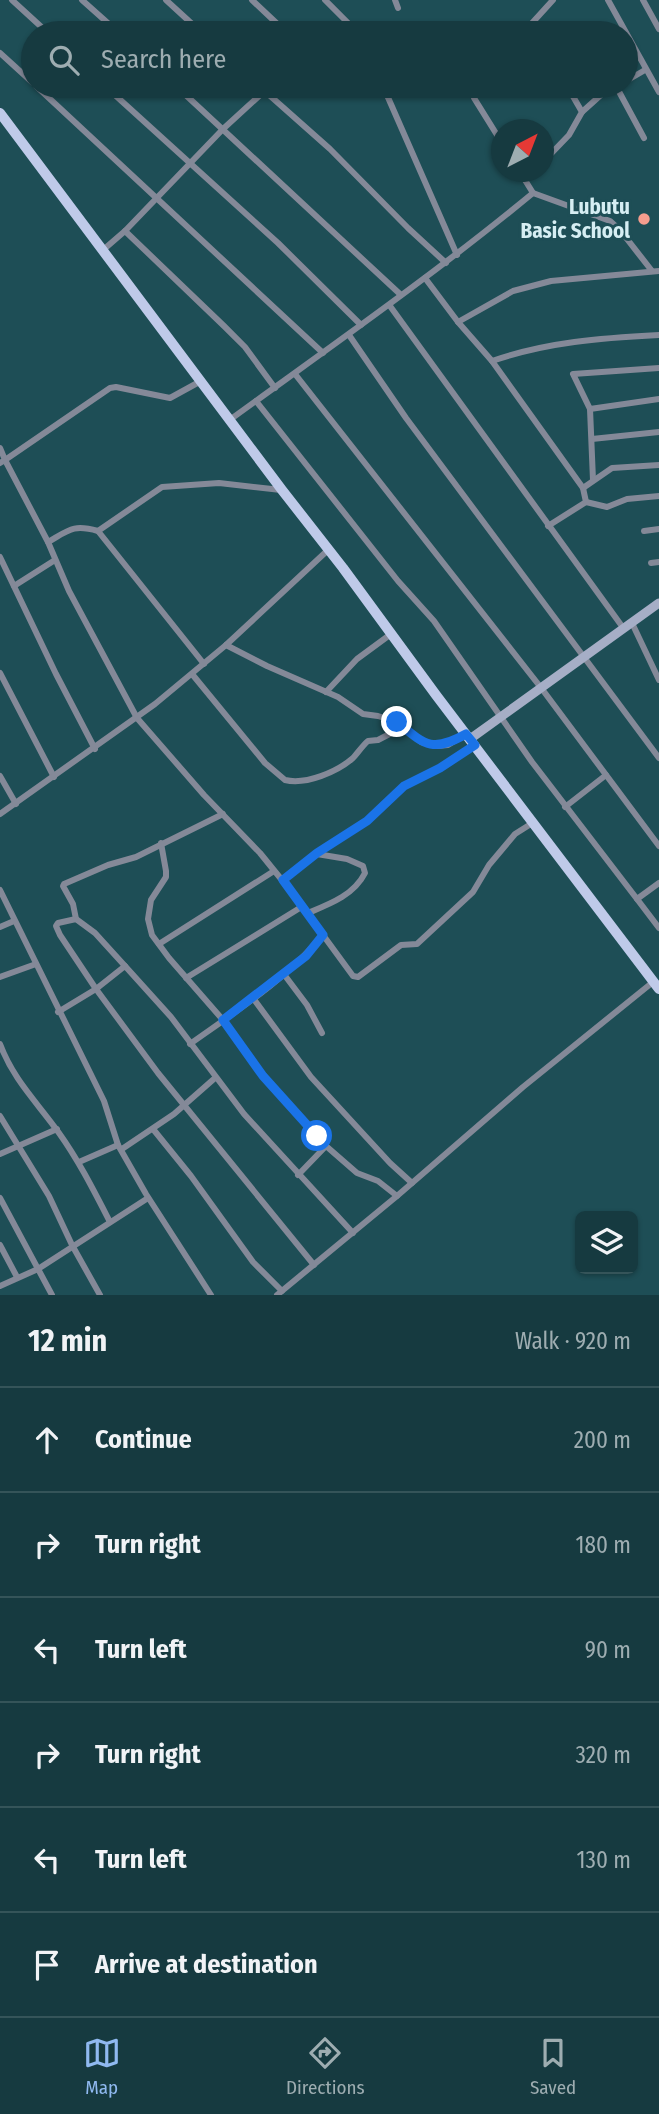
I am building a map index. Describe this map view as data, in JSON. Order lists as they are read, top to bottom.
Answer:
{
  "places": ["Lubutu Basic School"],
  "north": "top right",
  "page": {
    "search": "Search here",
    "heading": ["12 min", "Walk · 920 m"],
    "list": [
      ["Continue", "200 m"],
      ["Turn right", "180 m"],
      ["Turn left", "90 m"],
      ["Turn right", "320 m"],
      ["Turn left", "130 m"],
      "Arrive at destination"
    ],
    "nav": ["Map", "Directions", "Saved"]
  }
}
